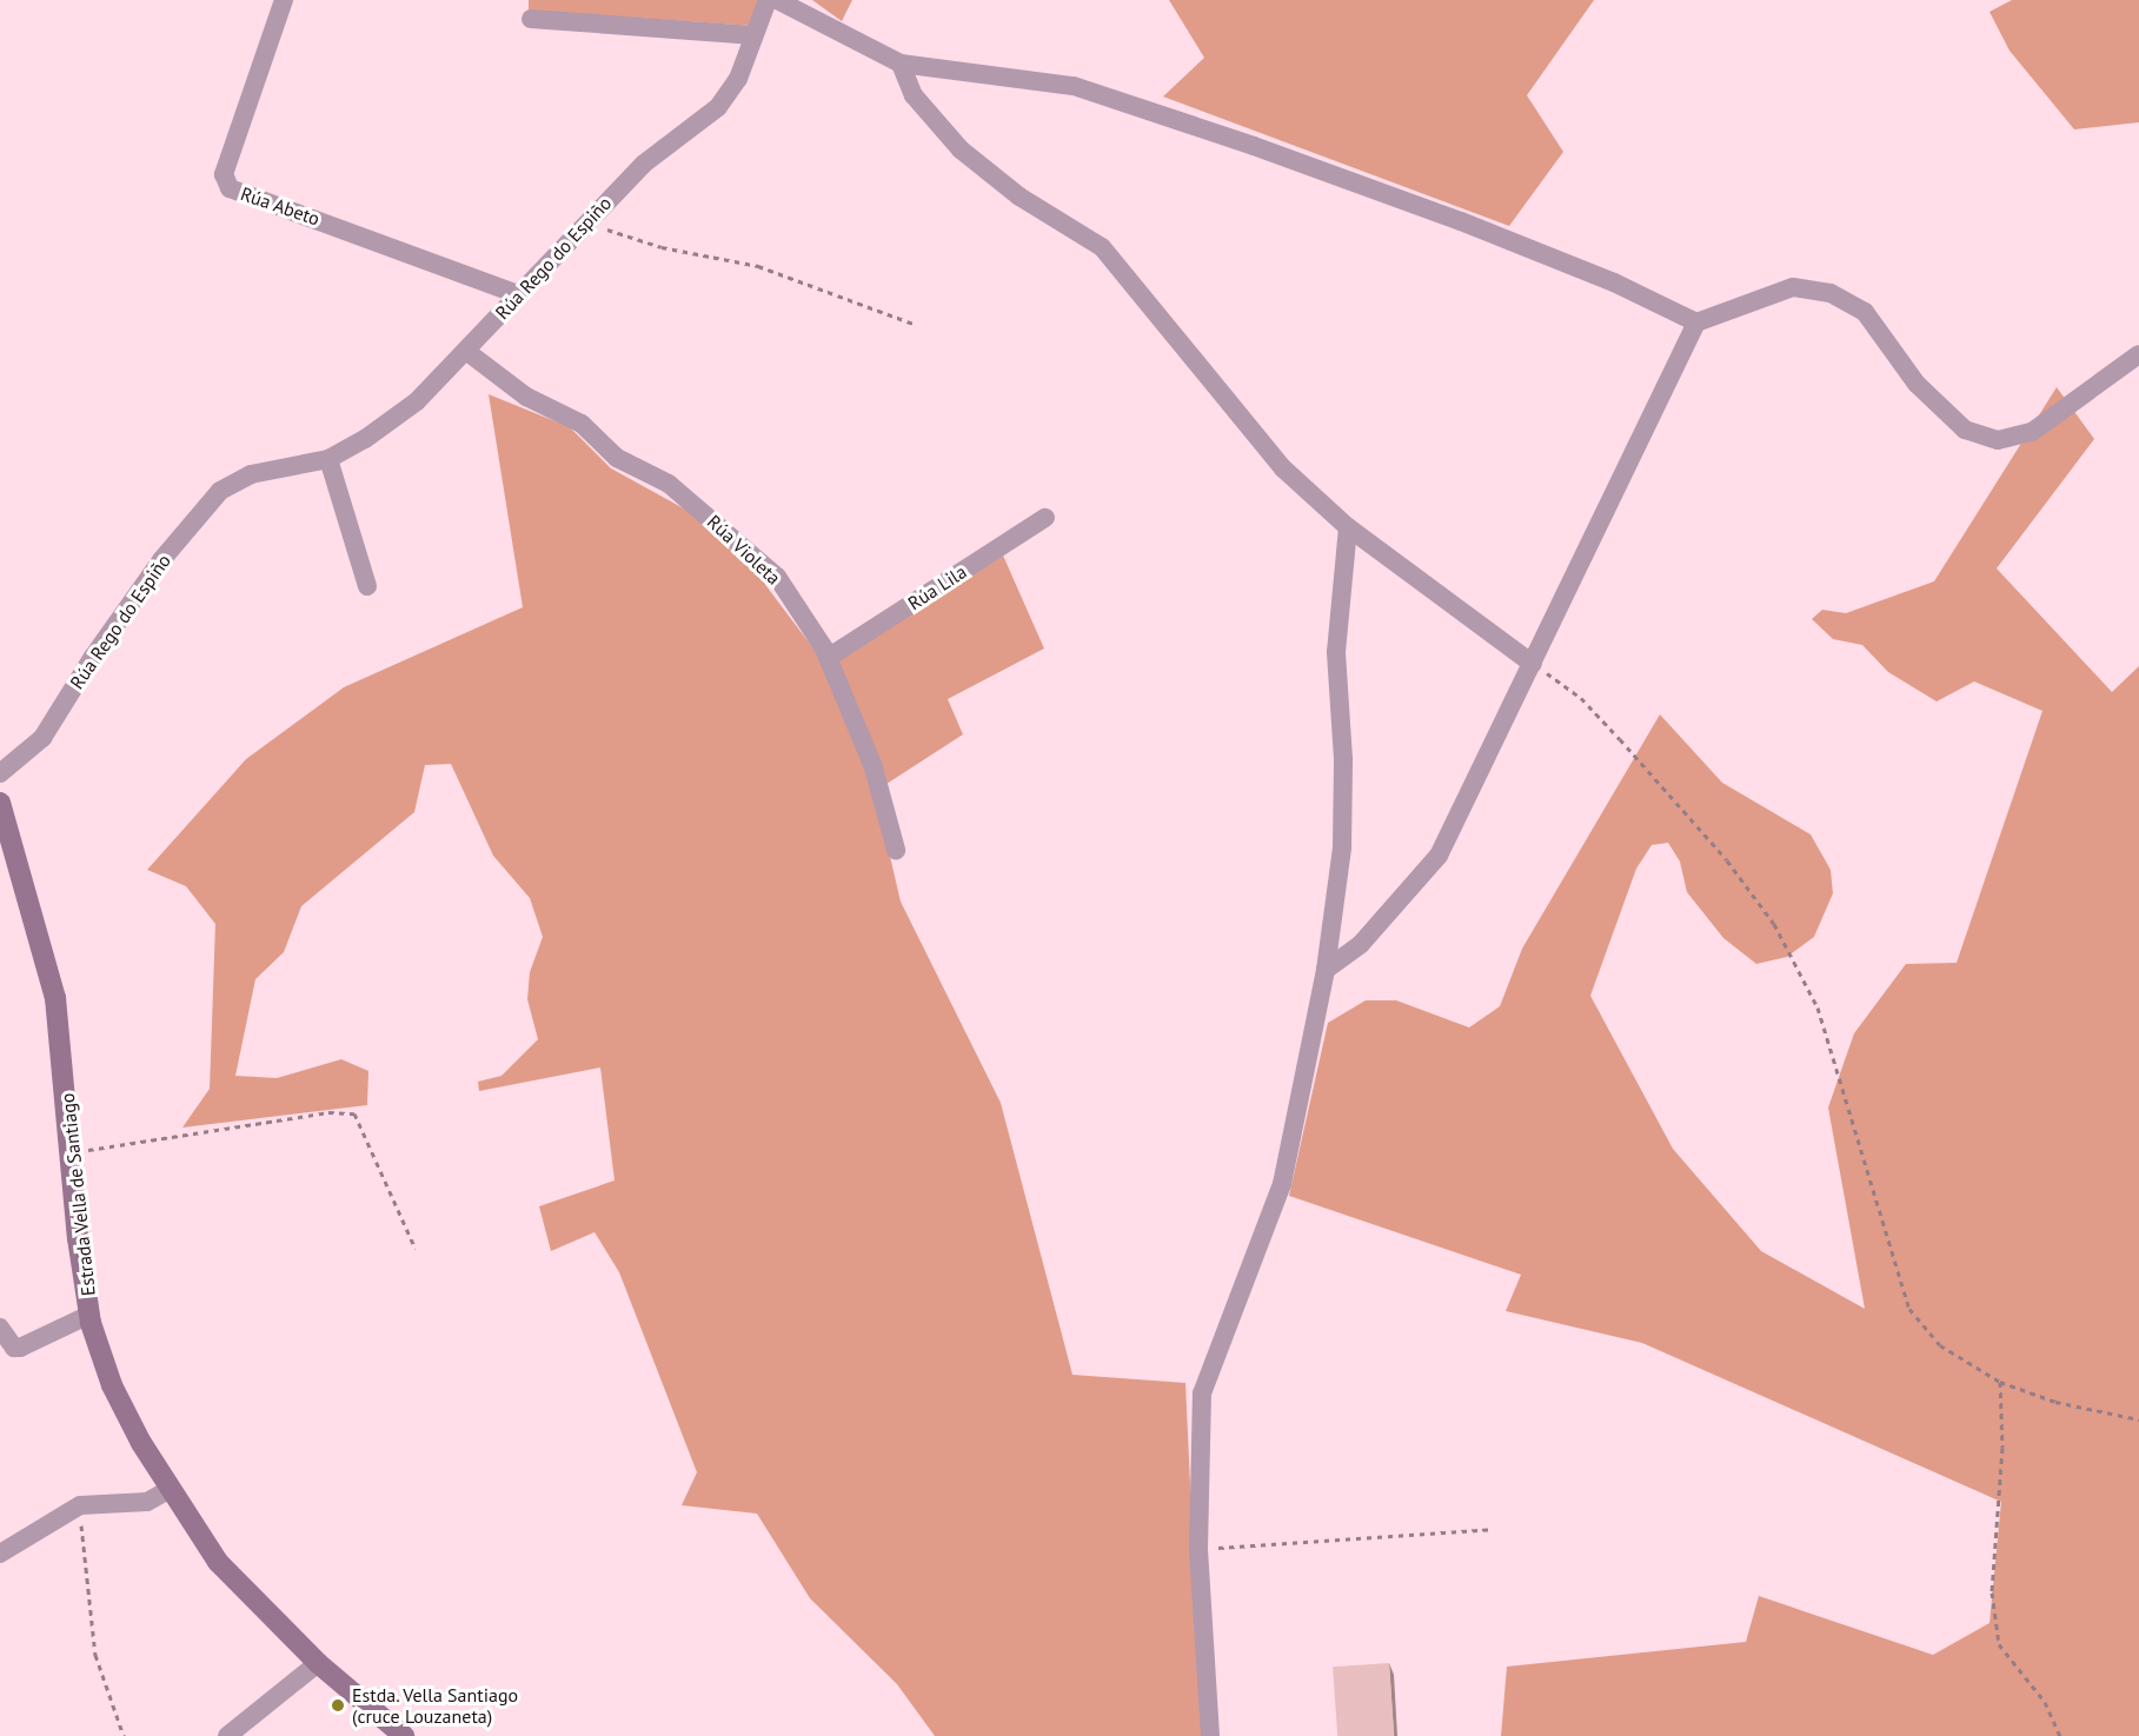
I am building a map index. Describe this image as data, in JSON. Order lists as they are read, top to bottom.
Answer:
{
  "streets": {
    "main road": ["Estrada Vella de Santiago"],
    "street": [
      "Rúa Abeto",
      "Rúa Rego do Espiño",
      "Rúa Violeta",
      "Rúa Lila"
    ]
  },
  "crossings": [
    ["Rúa Abeto", "Rúa Rego do Espiño"],
    ["Rúa Rego do Espiño", "Rúa Violeta"],
    ["Rúa Violeta", "Rúa Lila"]
  ],
  "places": ["Estda. Vella Santiago (cruce Louzaneta)"]
}
